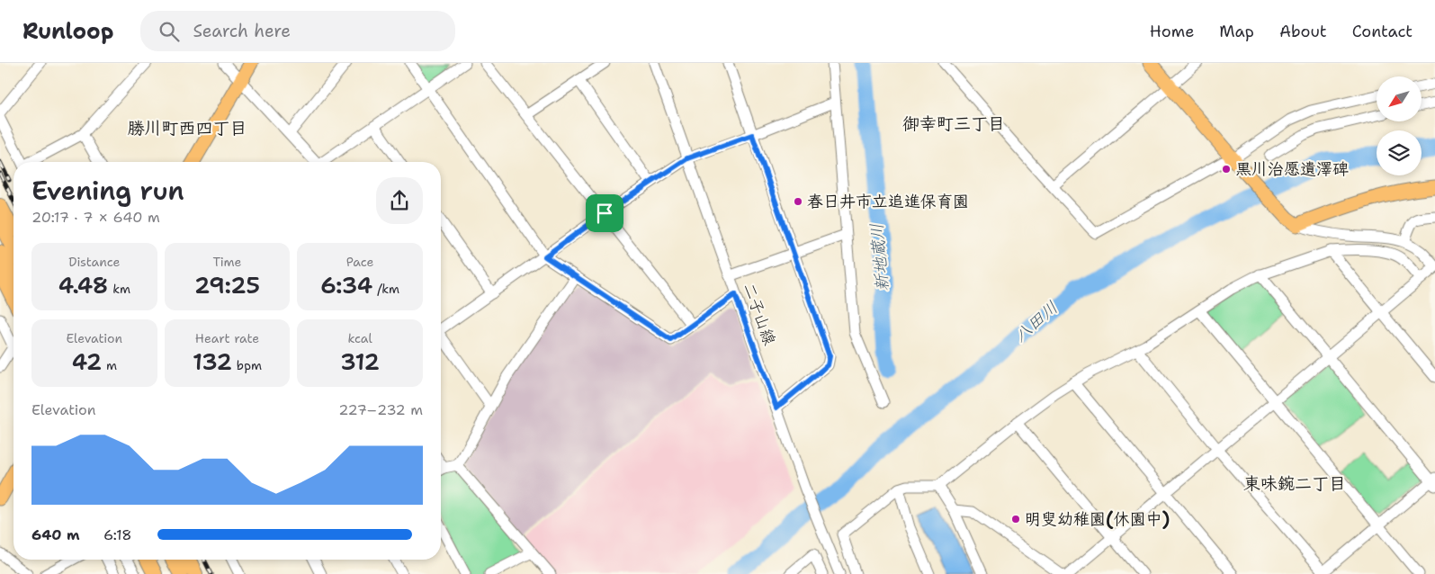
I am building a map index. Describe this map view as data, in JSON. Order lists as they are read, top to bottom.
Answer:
{
  "streets": {
    "street": ["二子山線"]
  },
  "districts": ["御幸町三丁目", "勝川町西四丁目", "東味鋺二丁目"],
  "water": ["新地蔵川", "八田川"],
  "places": ["黒川治愿遺澤碑", "春日井市立追進保育園", "明叟幼稚園(休園中)"],
  "north": "bottom left",
  "page": {
    "header": "Runloop",
    "search": "Search here",
    "nav": [
      "Home",
      "Map",
      "About",
      "Contact"
    ],
    "heading": ["Evening run", "20:17 · 7 × 640 m"],
    "stats": [
      ["Distance", "4.48 km"],
      ["Time", "29:25"],
      ["Pace", "6:34 /km"],
      ["Elevation", "42 m"],
      ["Heart rate", "132 bpm"],
      ["kcal", "312"]
    ],
    "chart": ["Elevation", "227–232 m"],
    "list": [
      {
        "name": "640 m",
        "note": "6:18"
      }
    ]
  }
}
